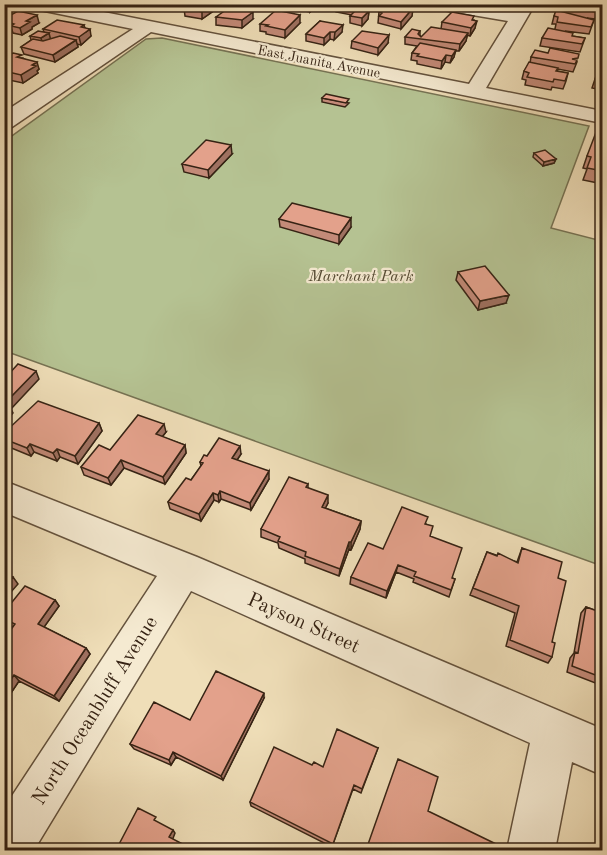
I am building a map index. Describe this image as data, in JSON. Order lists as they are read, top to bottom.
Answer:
{
  "streets": {
    "street": ["East Juanita Avenue", "Payson Street", "North Oceanbluff Avenue"]
  },
  "crossings": [
    ["Payson Street", "North Oceanbluff Avenue"]
  ],
  "parks": ["Marchant Park"]
}
